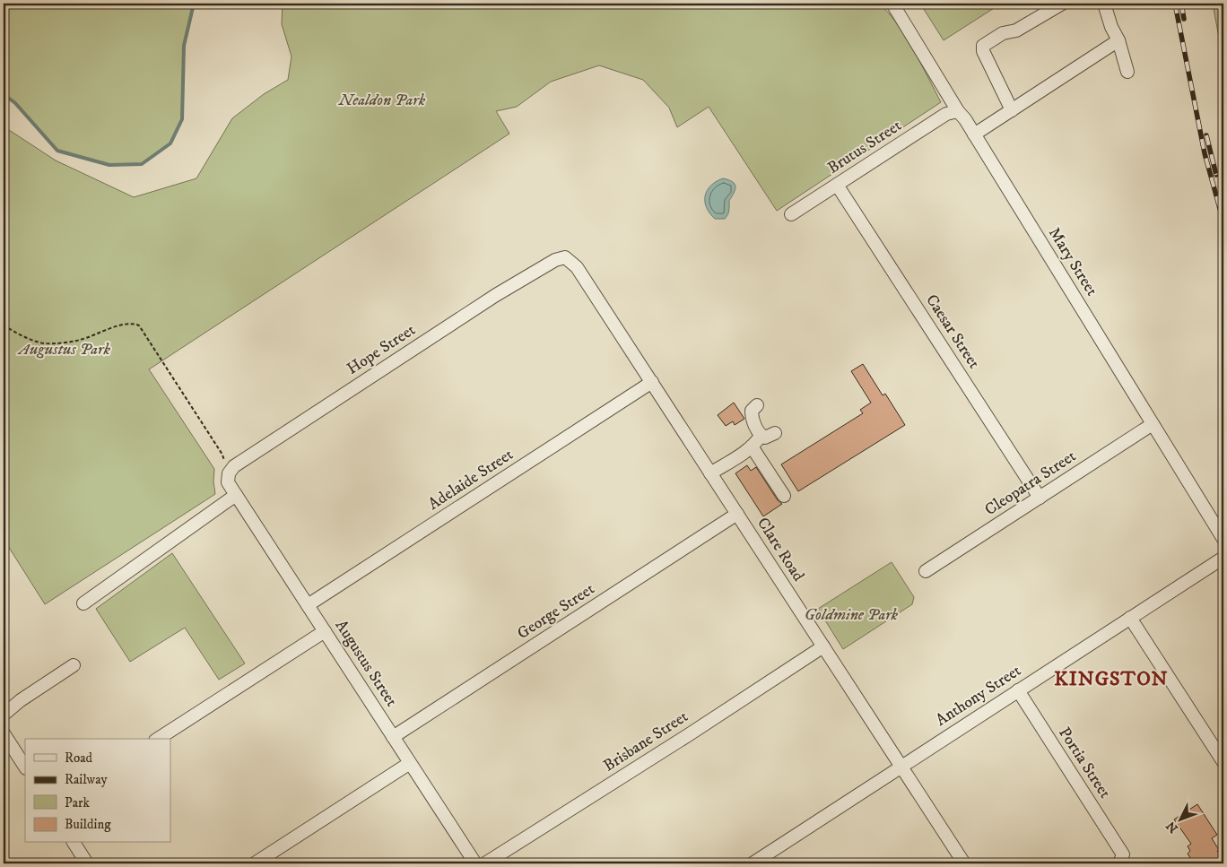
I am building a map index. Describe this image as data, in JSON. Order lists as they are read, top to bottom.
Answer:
{
  "streets": {
    "street": [
      "Brutus Street",
      "Mary Street",
      "Caesar Street",
      "Hope Street",
      "Adelaide Street",
      "Cleopatra Street",
      "Clare Road",
      "George Street",
      "Augustus Street",
      "Anthony Street",
      "Brisbane Street",
      "Portia Street"
    ]
  },
  "crossings": [
    ["Brutus Street", "Mary Street"],
    ["Brutus Street", "Caesar Street"],
    ["Mary Street", "Cleopatra Street"],
    ["Caesar Street", "Cleopatra Street"],
    ["Hope Street", "Clare Road"],
    ["Hope Street", "Augustus Street"],
    ["Adelaide Street", "Clare Road"],
    ["Adelaide Street", "Augustus Street"],
    ["Clare Road", "George Street"],
    ["Clare Road", "Anthony Street"],
    ["Clare Road", "Brisbane Street"],
    ["George Street", "Augustus Street"],
    ["Anthony Street", "Portia Street"]
  ],
  "districts": ["KINGSTON"],
  "parks": ["Nealdon Park", "Augustus Park", "Goldmine Park"],
  "legend": [
    "Road",
    "Railway",
    "Park",
    "Building"
  ],
  "north": "bottom left"
}
